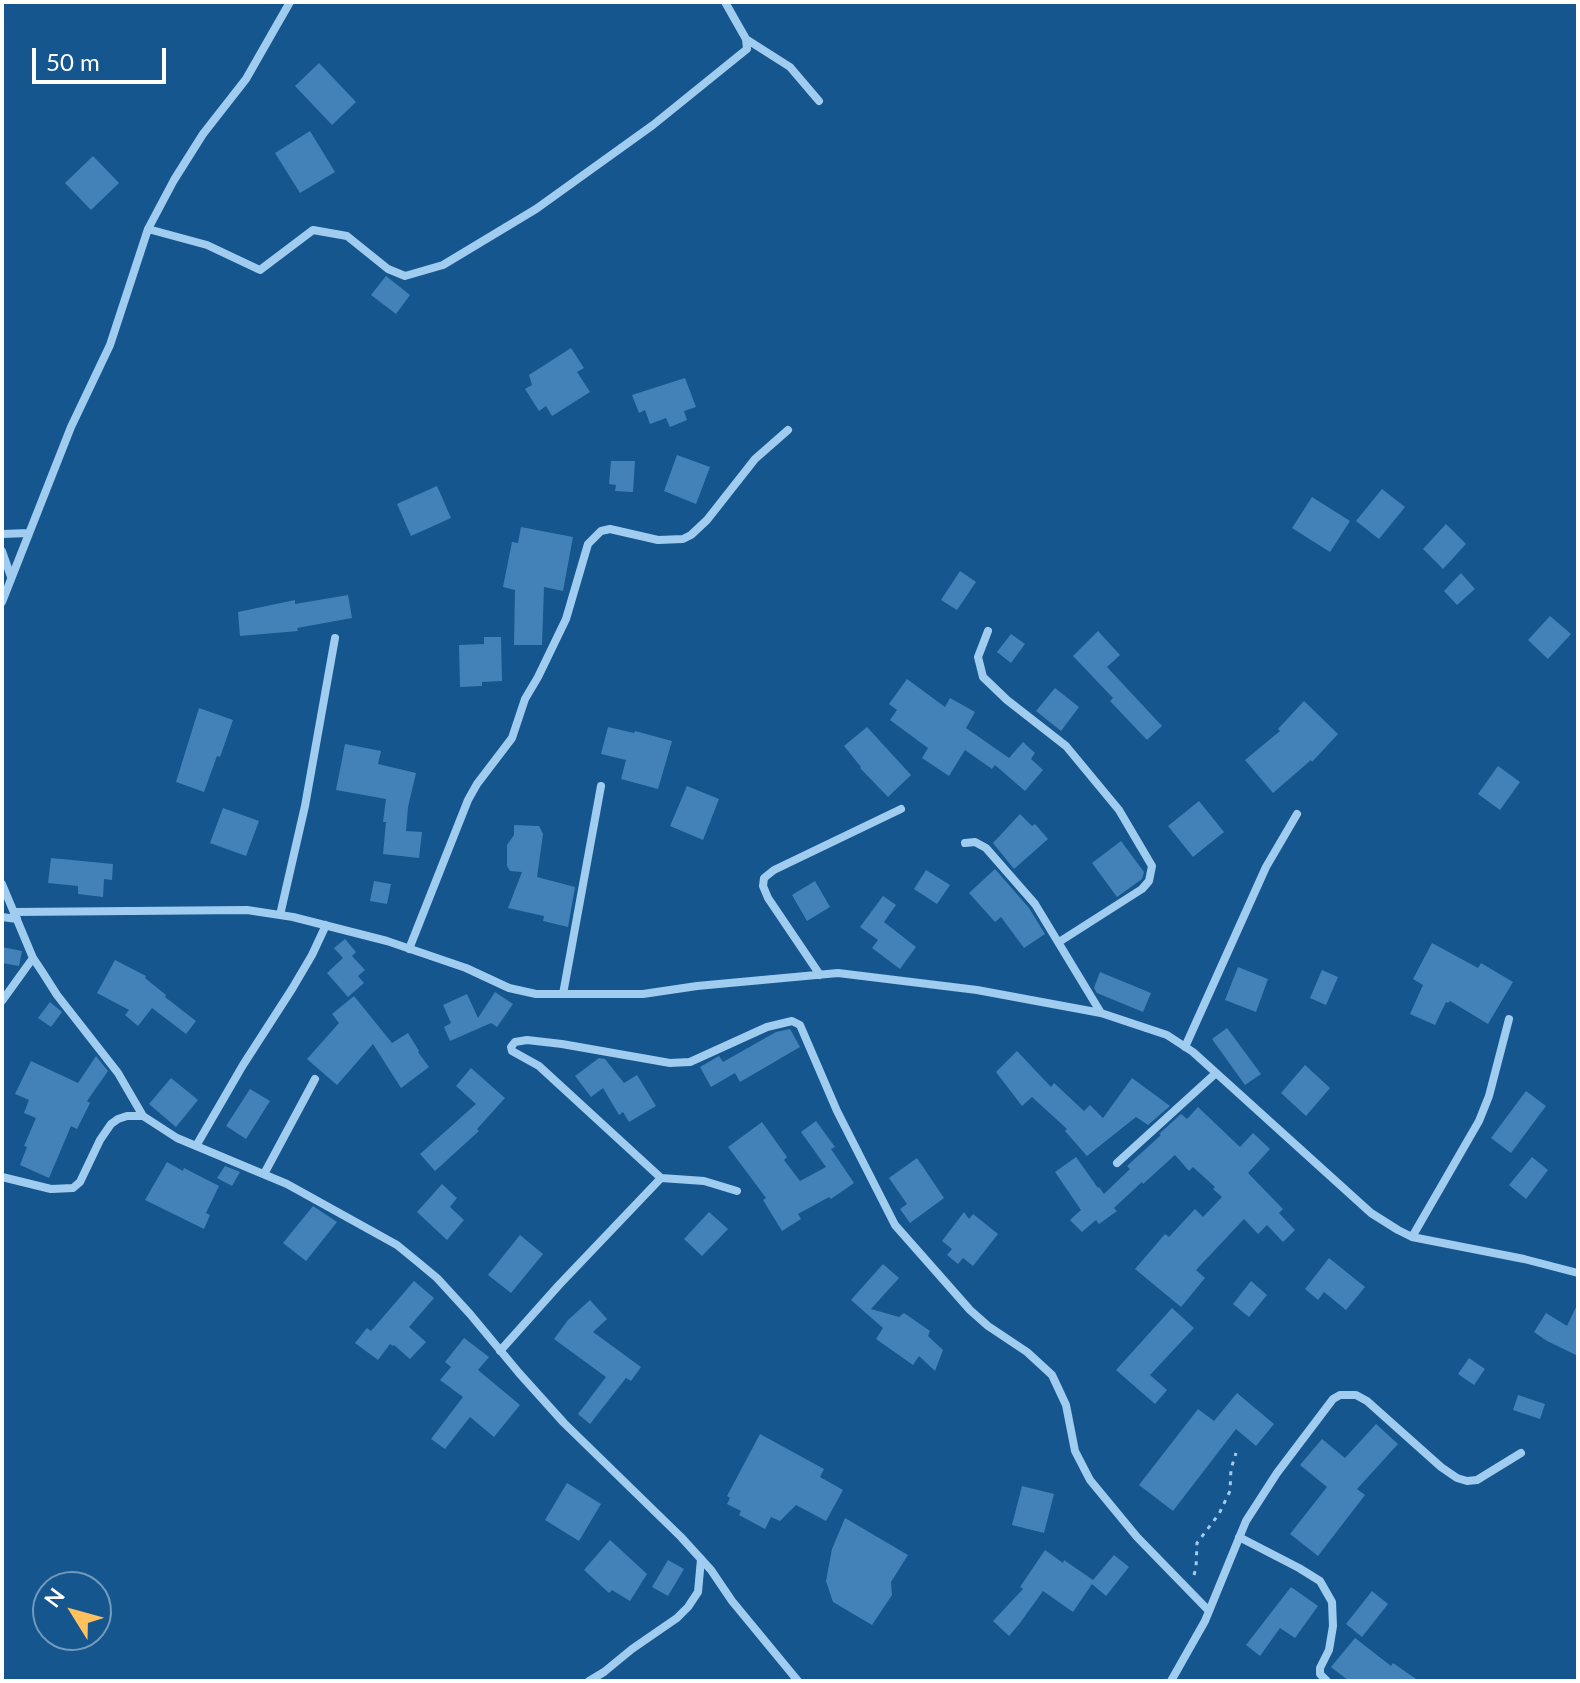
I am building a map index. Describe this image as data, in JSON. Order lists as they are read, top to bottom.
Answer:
{
  "scale_bar": "50 m",
  "north": "top left"
}
